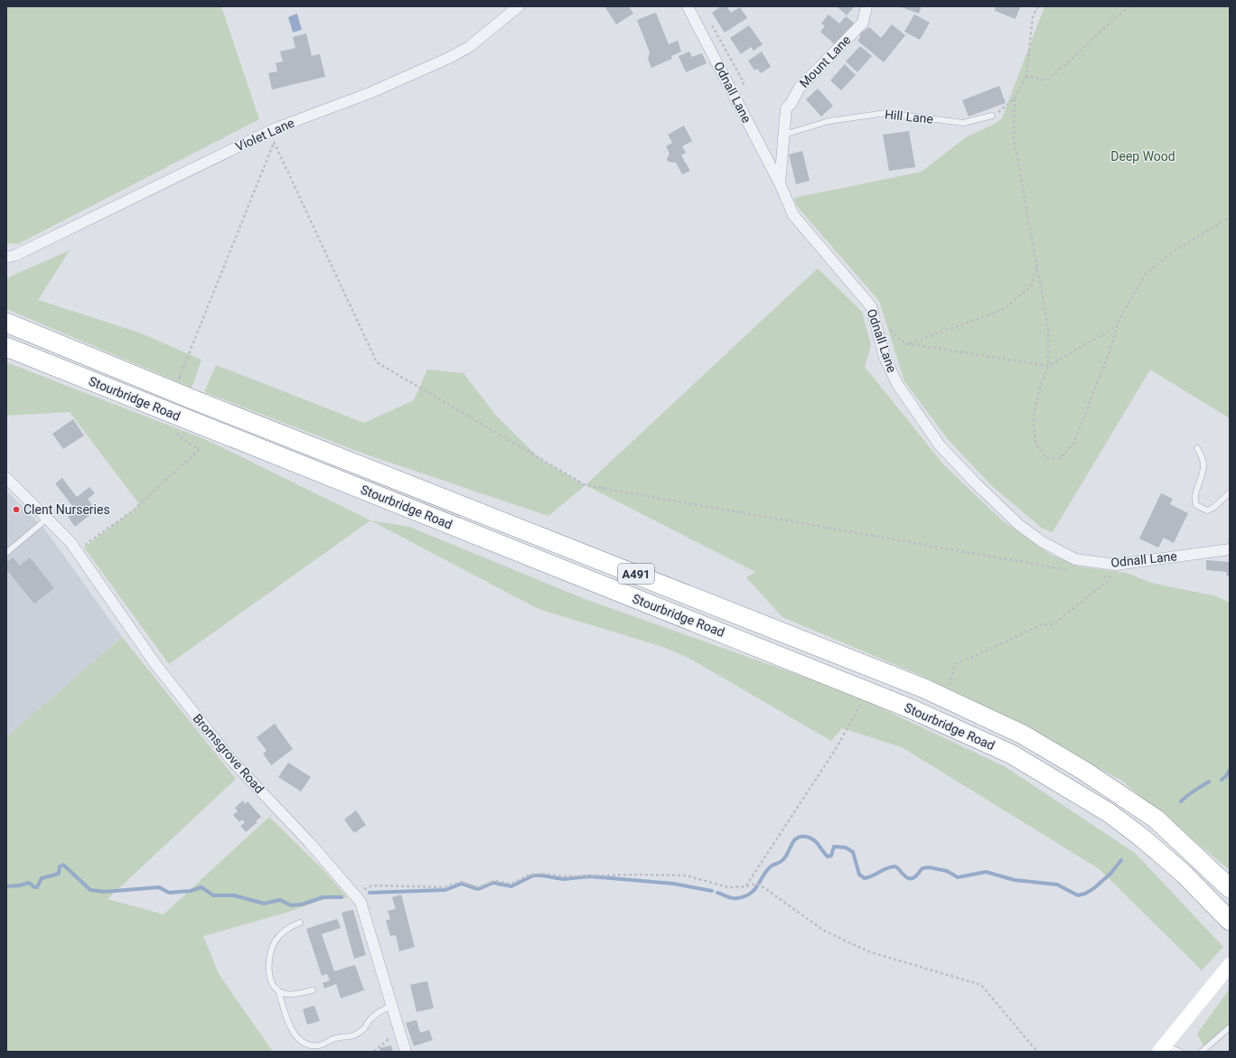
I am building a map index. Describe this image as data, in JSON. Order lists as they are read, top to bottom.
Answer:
{
  "streets": {
    "highway": ["Stourbridge Road", "A491"],
    "street": [
      "Mount Lane",
      "Odnall Lane",
      "Violet Lane",
      "Bromsgrove Road"
    ],
    "lane": ["Hill Lane"]
  },
  "crossings": [
    ["Mount Lane", "Odnall Lane"],
    ["Mount Lane", "Hill Lane"]
  ],
  "parks": ["Deep Wood"],
  "places": ["Clent Nurseries"]
}
